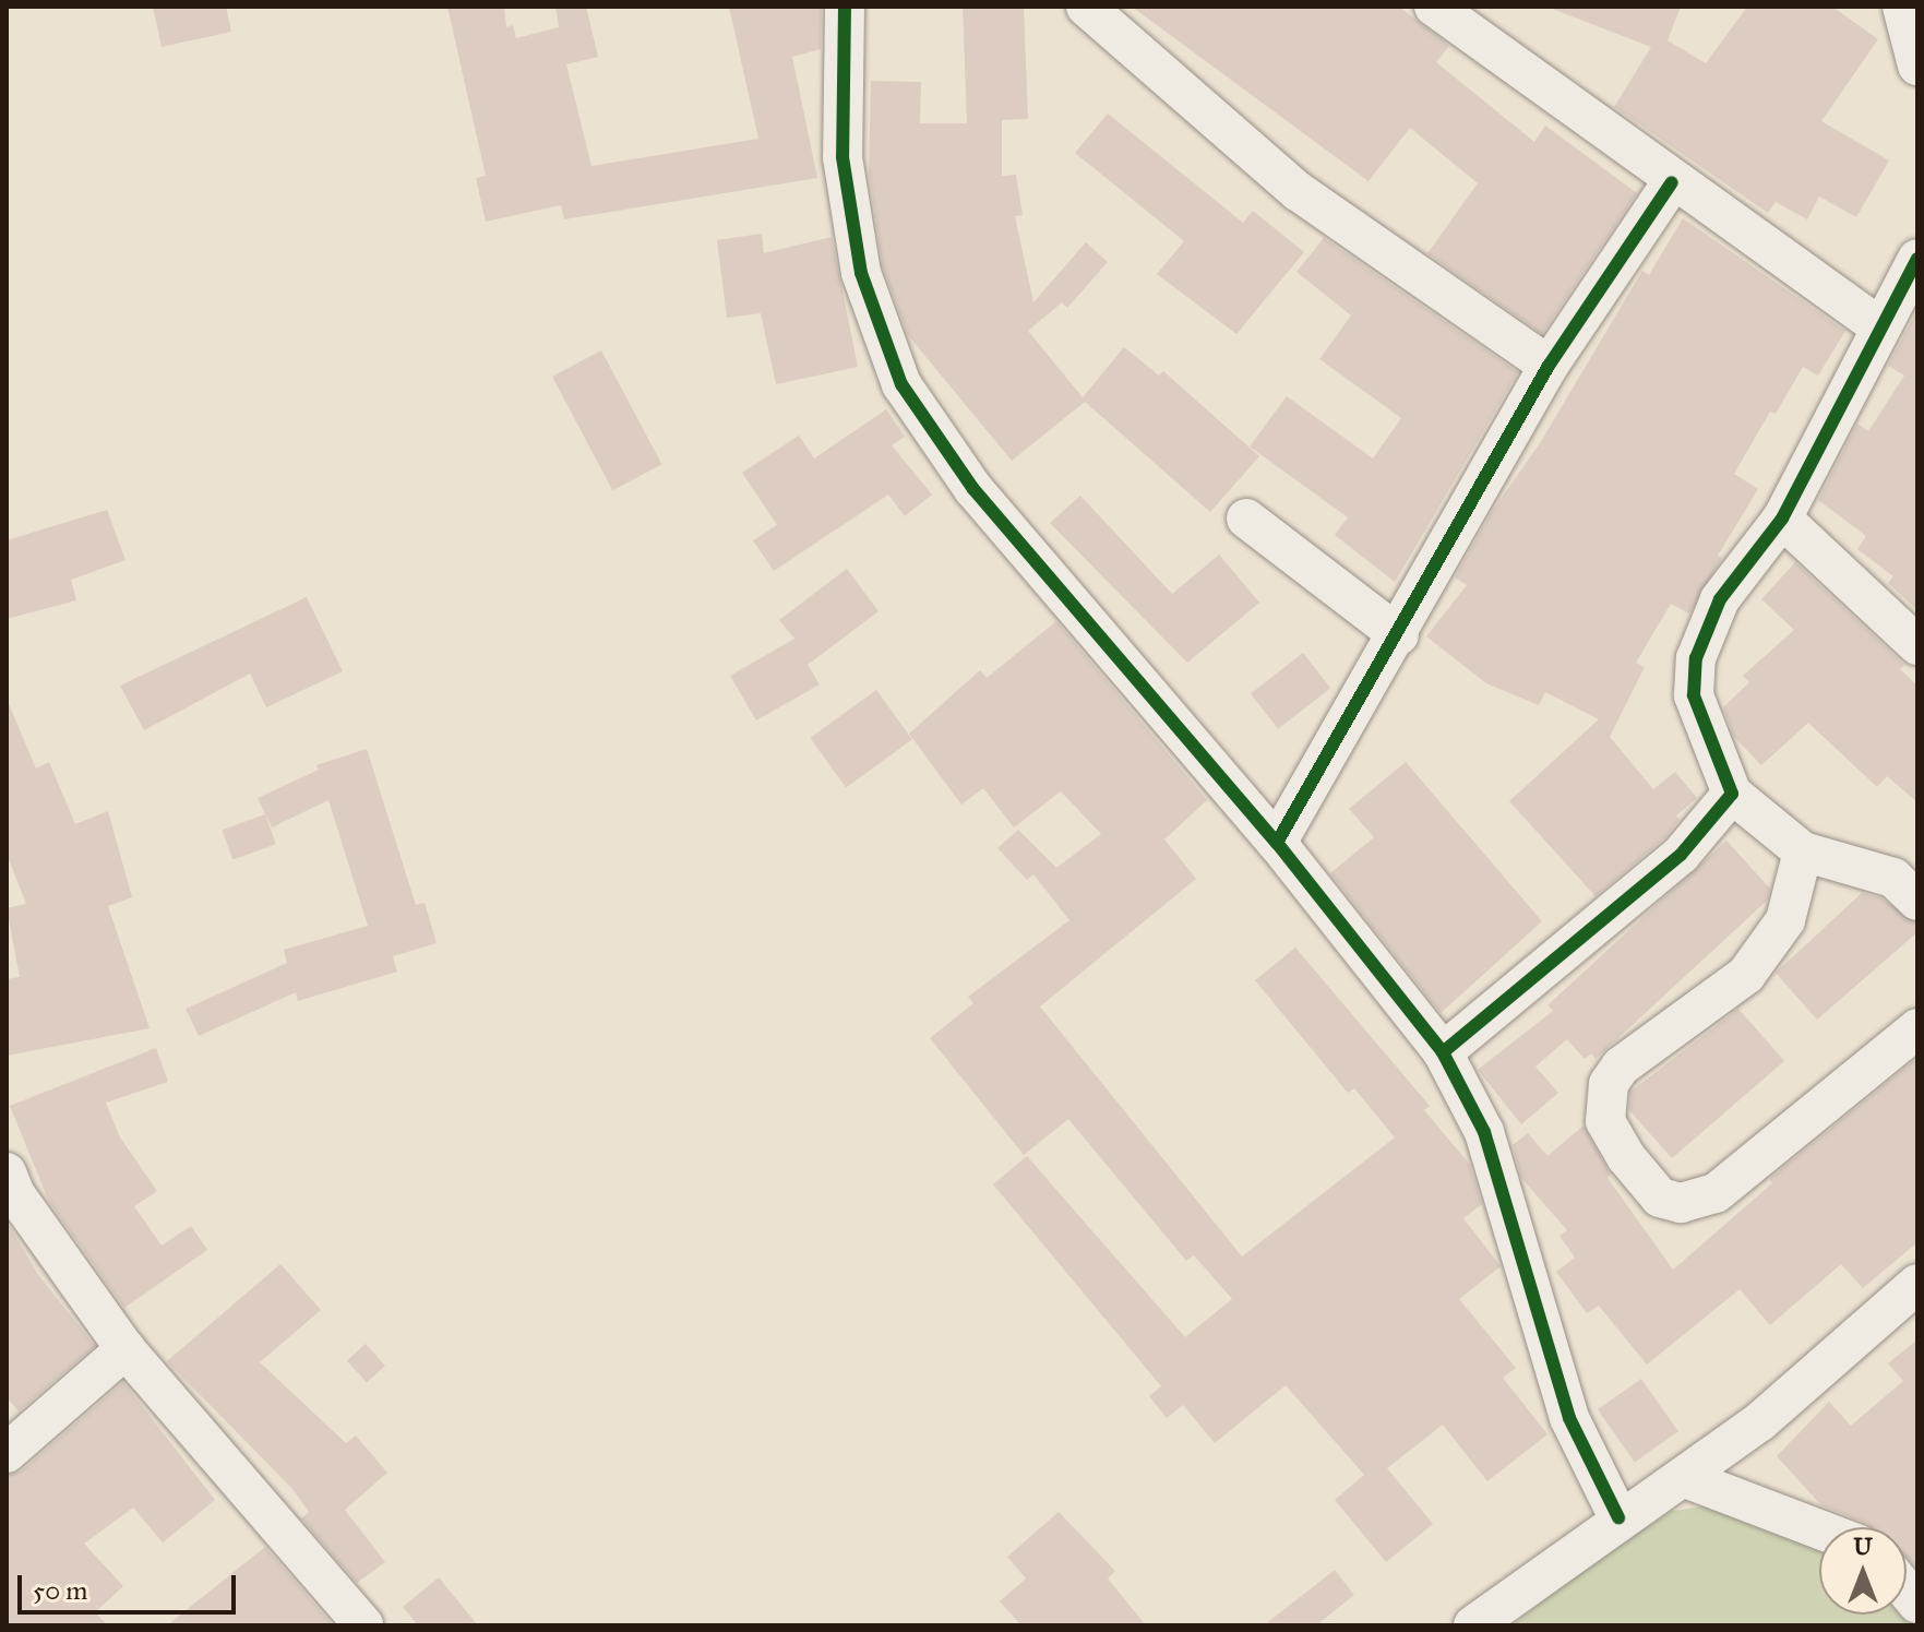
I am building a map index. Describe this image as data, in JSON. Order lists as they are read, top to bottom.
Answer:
{
  "scale_bar": "50 m",
  "north": "top"
}
